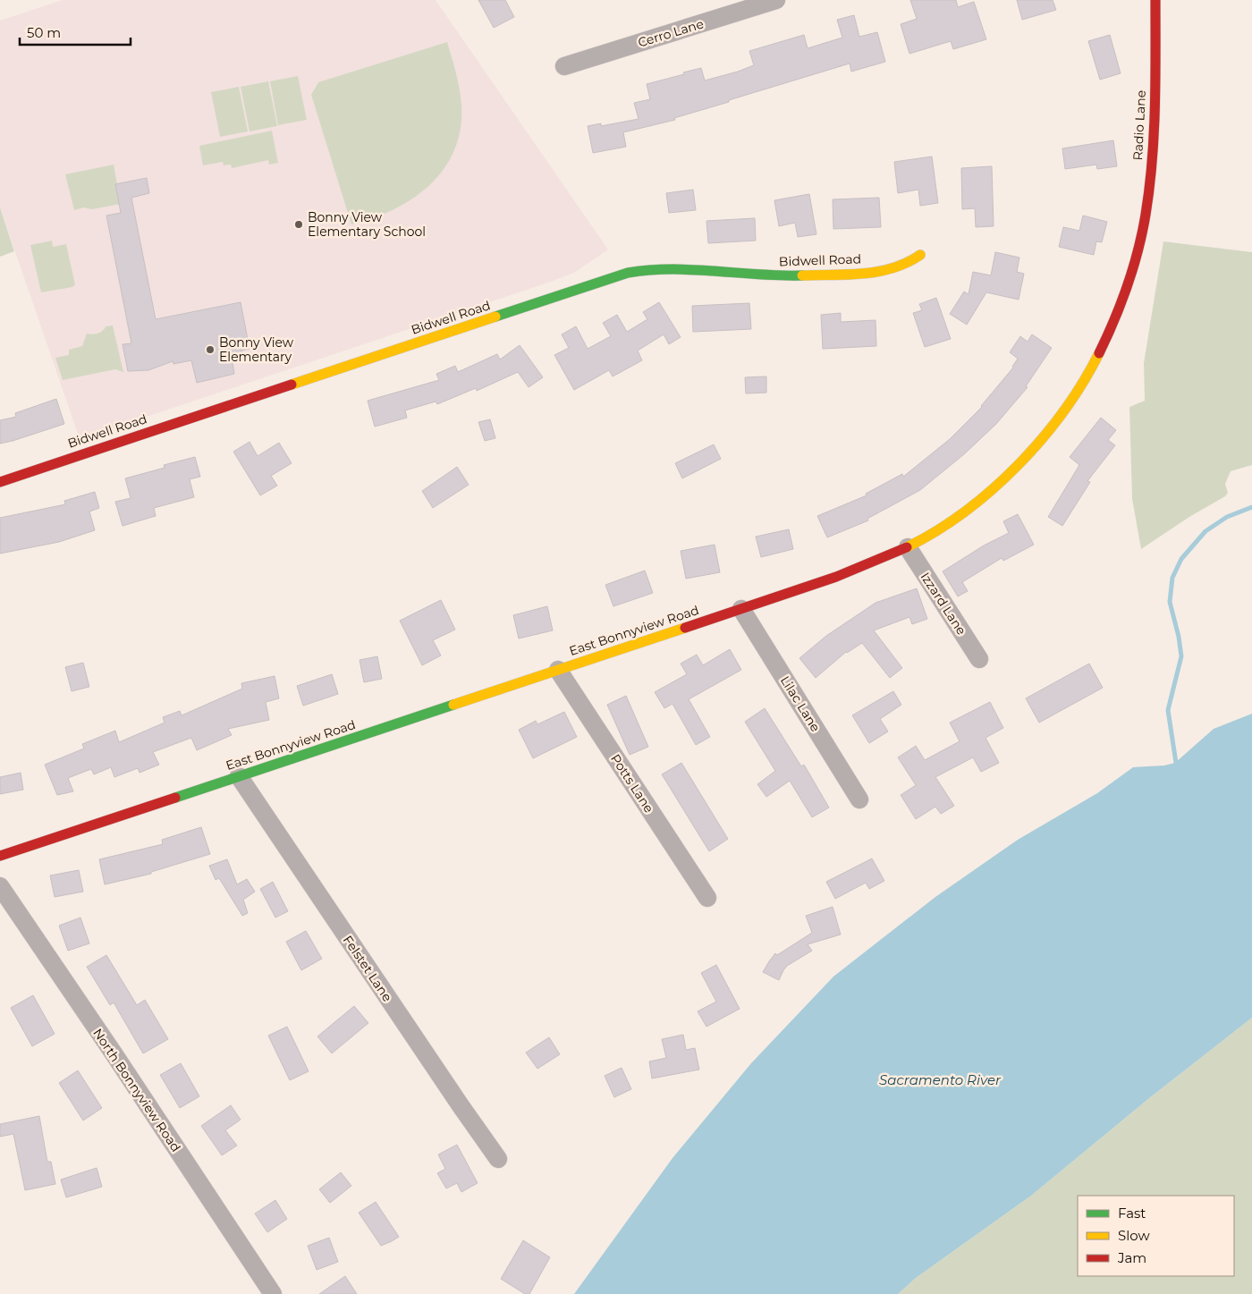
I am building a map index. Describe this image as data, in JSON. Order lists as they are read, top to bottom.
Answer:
{
  "streets": {
    "street": [
      "Cerro Lane",
      "Radio Lane",
      "Bidwell Road",
      "Izzard Lane",
      "East Bonnyview Road",
      "Lilac Lane",
      "Potts Lane",
      "Felstet Lane",
      "North Bonnyview Road"
    ]
  },
  "crossings": [
    ["Radio Lane", "East Bonnyview Road"],
    ["Izzard Lane", "East Bonnyview Road"],
    ["East Bonnyview Road", "Lilac Lane"],
    ["East Bonnyview Road", "Potts Lane"],
    ["East Bonnyview Road", "Felstet Lane"]
  ],
  "water": ["Sacramento River"],
  "places": ["Bonny View Elementary School", "Bonny View Elementary"],
  "legend": ["Fast", "Slow", "Jam"],
  "scale_bar": "50 m"
}
